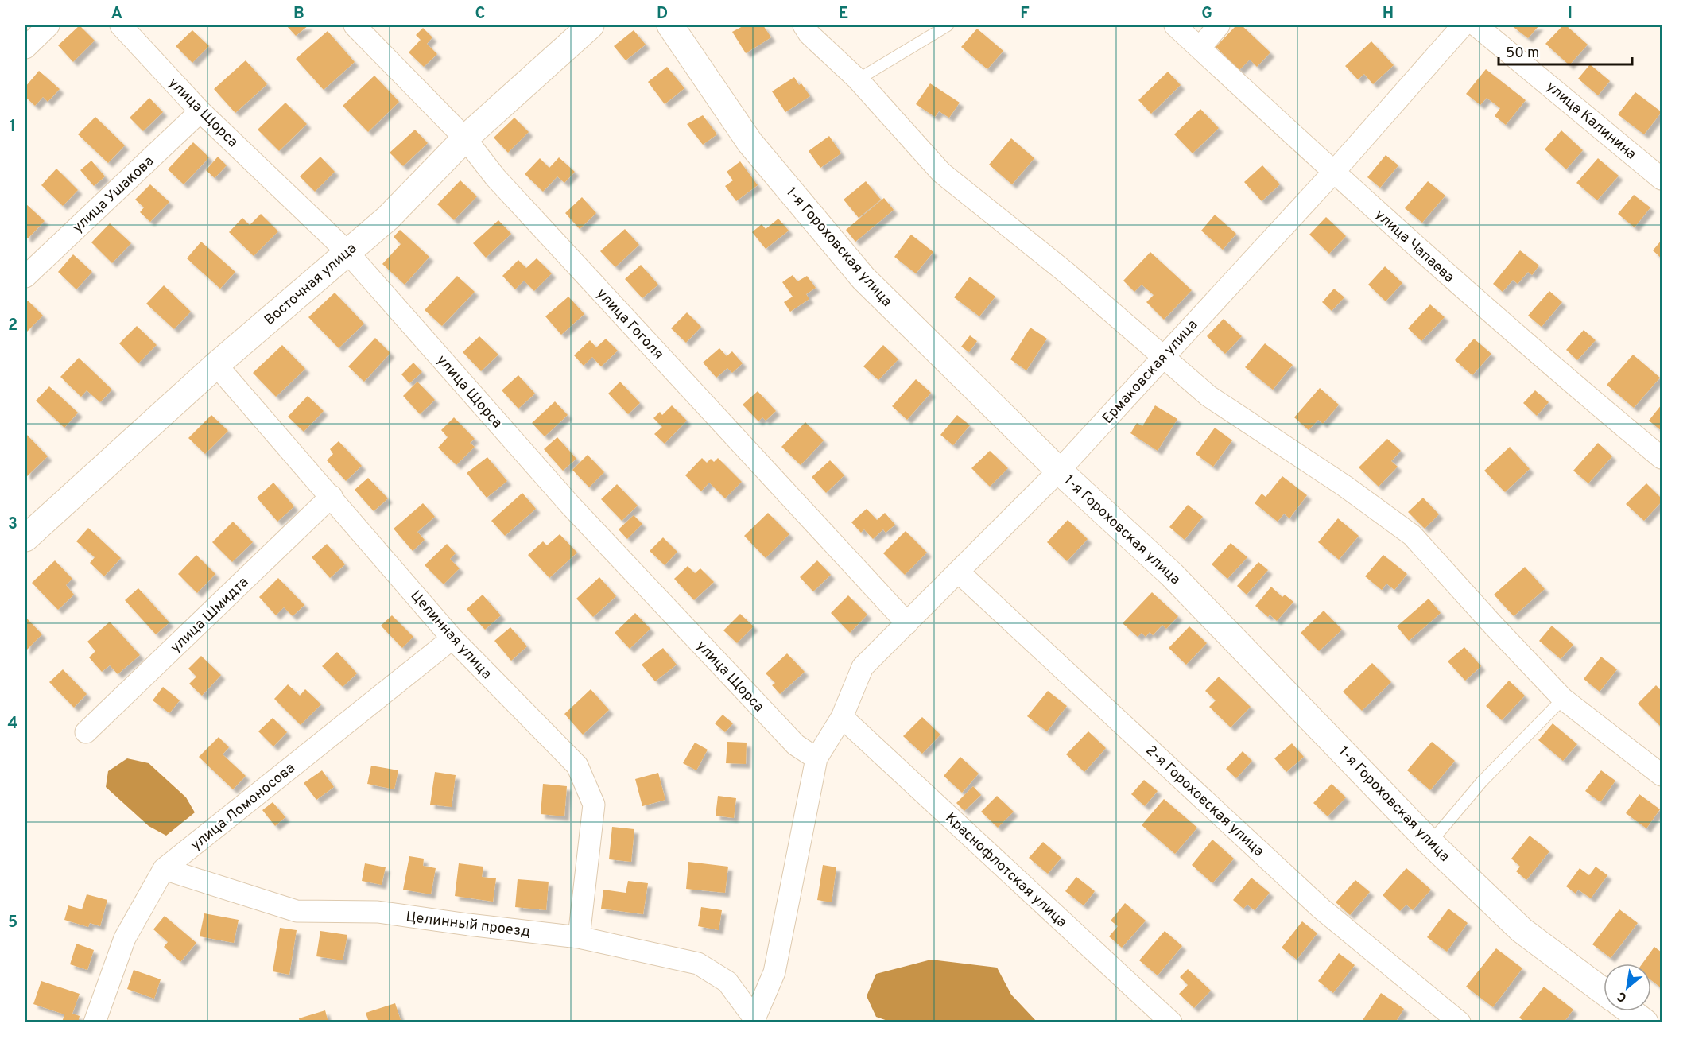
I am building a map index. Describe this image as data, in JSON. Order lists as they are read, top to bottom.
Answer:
{
  "streets": {
    "street": [
      "улица Щорса",
      "улица Калинина",
      "улица Ушакова",
      "улица Чапаева",
      "1-я Гороховская улица",
      "Восточная улица",
      "улица Гоголя",
      "Ермаковская улица",
      "улица Шмидта",
      "Целинная улица",
      "2-я Гороховская улица",
      "улица Ломоносова",
      "Краснофлотская улица",
      "Целинный проезд"
    ]
  },
  "crossings": [
    ["улица Щорса", "улица Ушакова"],
    ["улица Щорса", "Восточная улица"],
    ["улица Чапаева", "Ермаковская улица"],
    ["1-я Гороховская улица", "Ермаковская улица"],
    ["Восточная улица", "улица Гоголя"],
    ["Восточная улица", "Целинная улица"],
    ["улица Гоголя", "Ермаковская улица"],
    ["Ермаковская улица", "2-я Гороховская улица"],
    ["Ермаковская улица", "Краснофлотская улица"],
    ["улица Шмидта", "Целинная улица"],
    ["Целинная улица", "улица Ломоносова"],
    ["Целинная улица", "Целинный проезд"],
    ["улица Ломоносова", "Целинный проезд"]
  ],
  "scale_bar": "50 m",
  "north": "bottom left",
  "grid": {
    "columns": [
      "A",
      "B",
      "C",
      "D",
      "E",
      "F",
      "G",
      "H",
      "I"
    ],
    "rows": [
      "1",
      "2",
      "3",
      "4",
      "5"
    ]
  }
}
